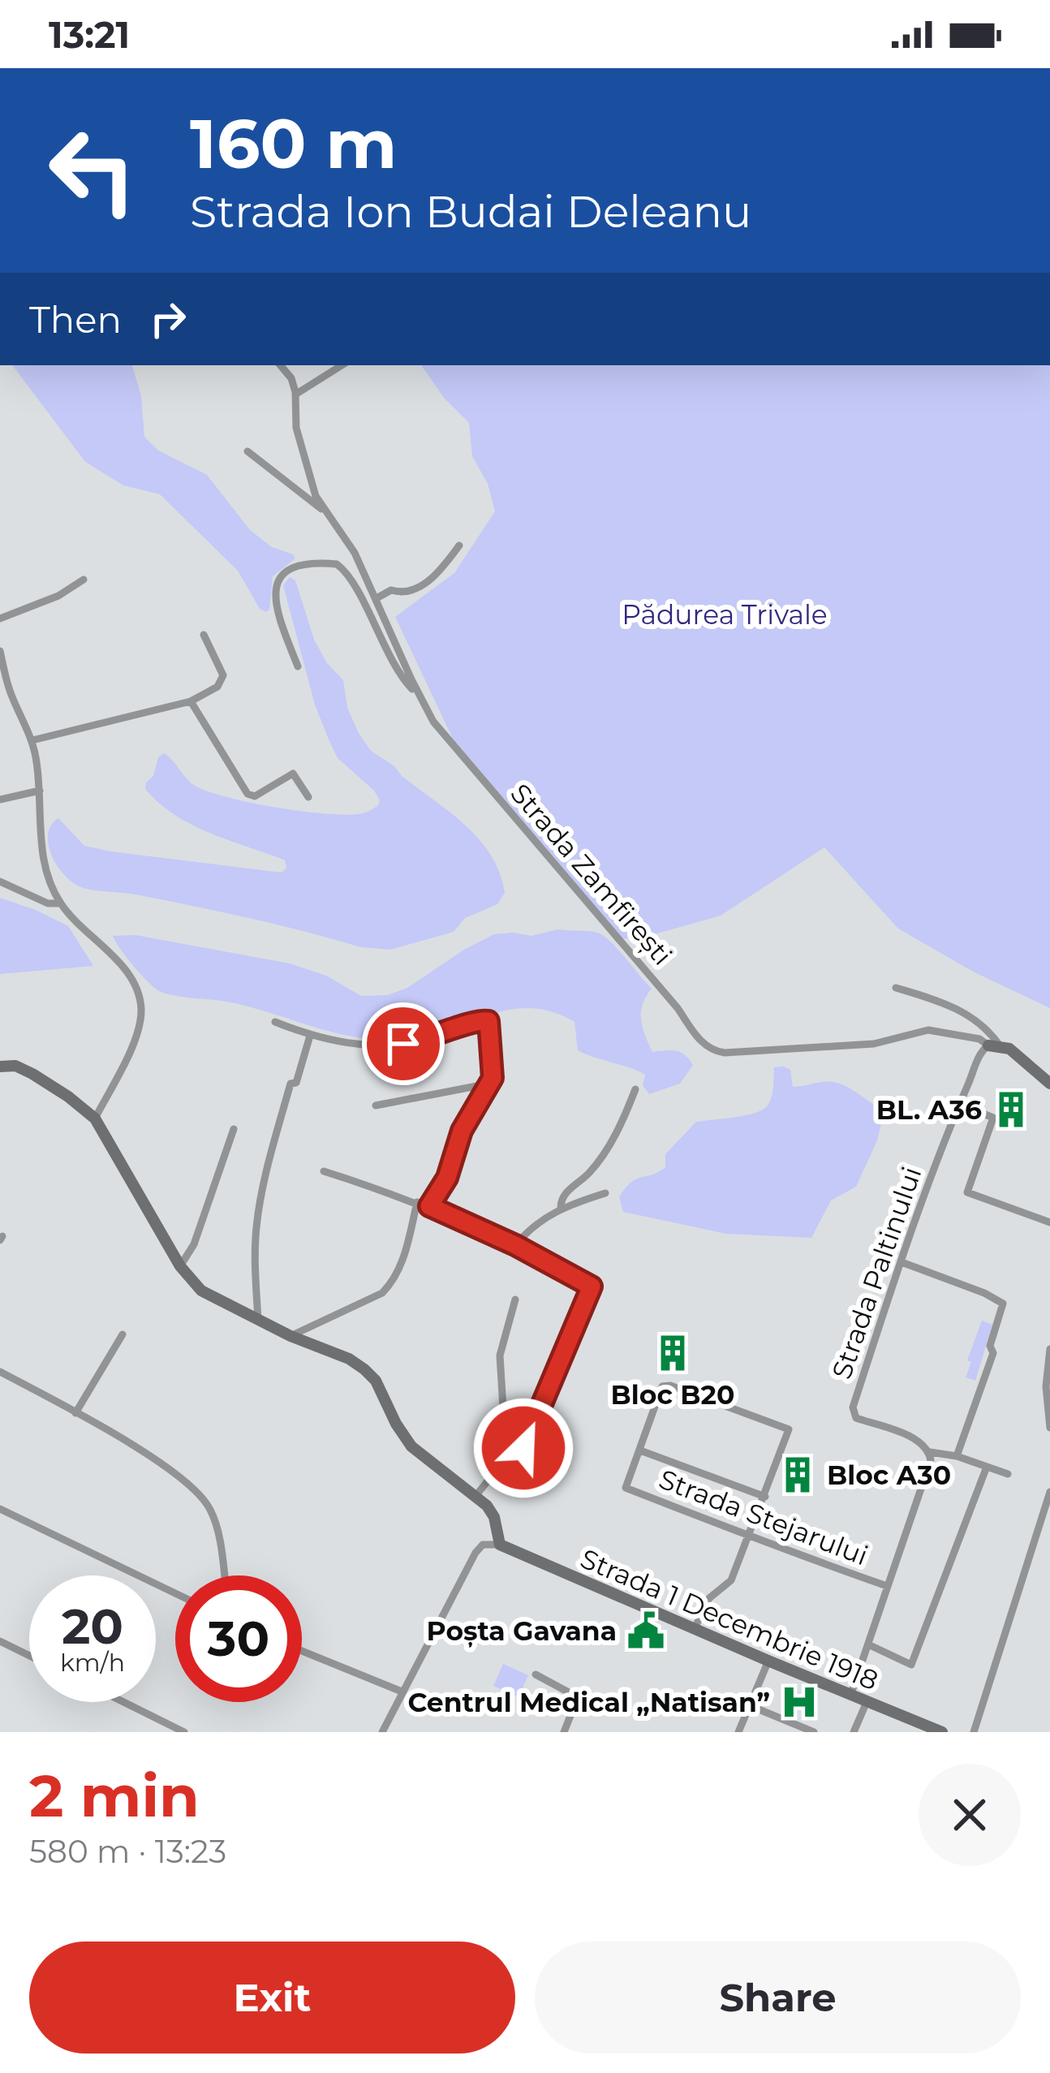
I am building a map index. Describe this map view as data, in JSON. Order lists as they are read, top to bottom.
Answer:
{
  "streets": {
    "main road": ["Strada Zamfirești", "Strada 1 Decembrie 1918"],
    "street": ["Strada Paltinului", "Strada Stejarului"]
  },
  "crossings": [
    ["Strada Zamfirești", "Strada Paltinului"]
  ],
  "parks": ["Pădurea Trivale"],
  "places": {
    "building": ["BL. A36", "Bloc B20", "Bloc A30"],
    "public building": ["Poșta Gavana"],
    "hospital": ["Centrul Medical „Natisan”"]
  },
  "page": {
    "status": "13:21",
    "turn": ["160 m", "Strada Ion Budai Deleanu"],
    "then": "Then",
    "speed": "20 km/h",
    "limit": "30",
    "heading": ["2 min", "580 m · 13:23"],
    "buttons": ["Exit", "Share"]
  }
}
